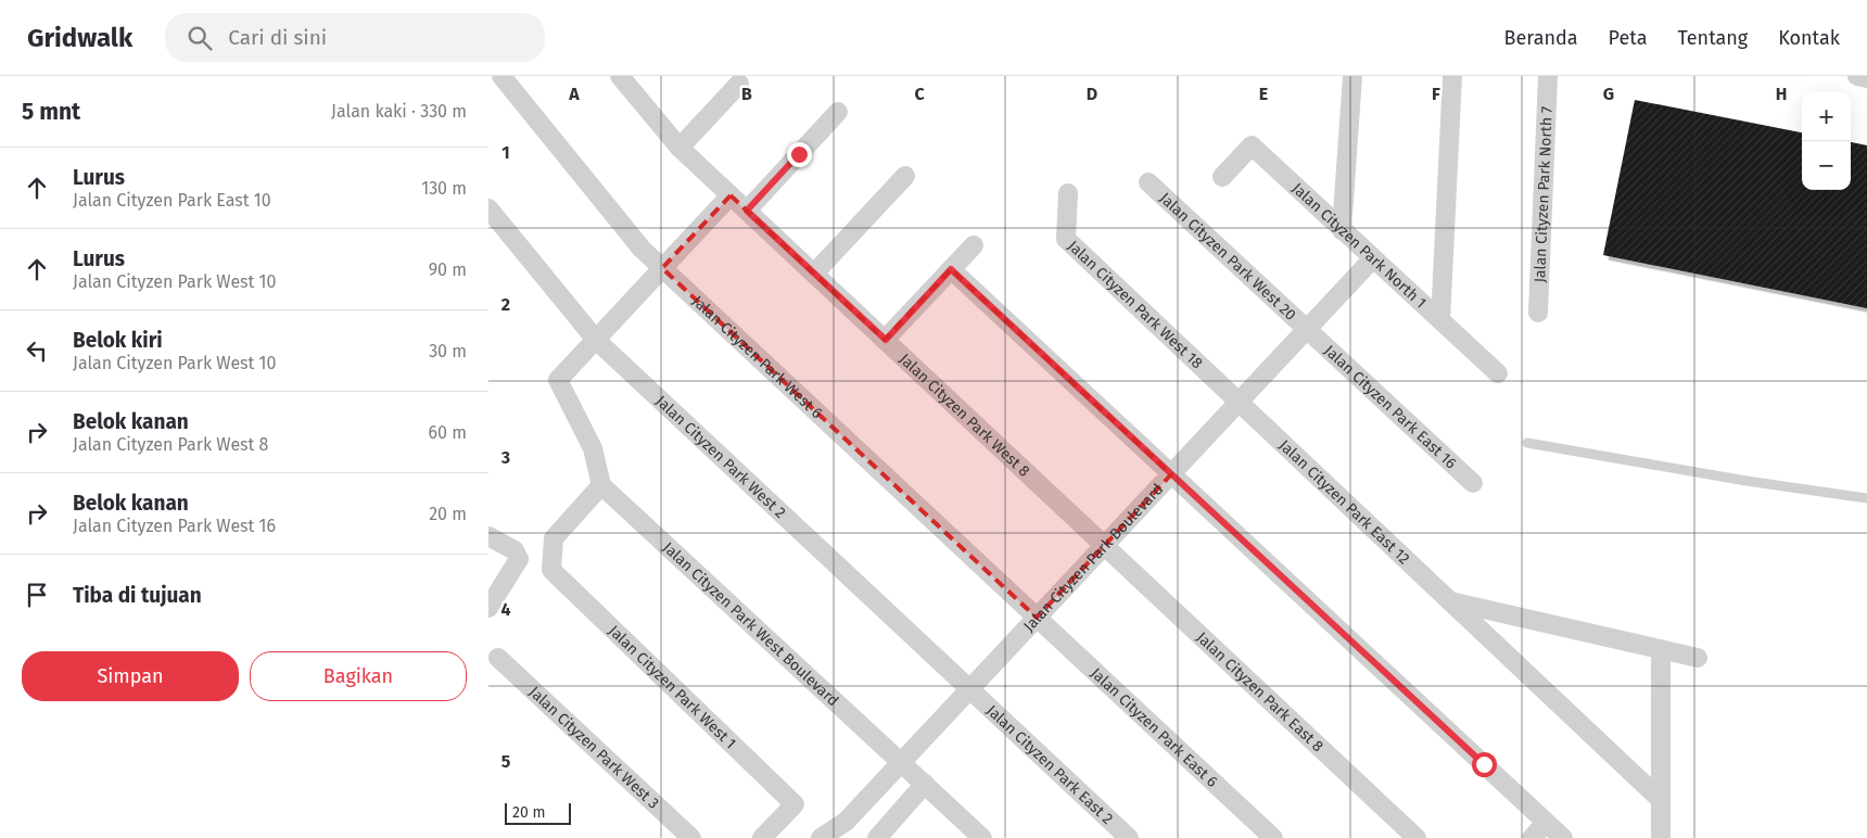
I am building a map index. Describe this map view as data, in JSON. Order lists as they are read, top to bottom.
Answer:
{
  "streets": {
    "street": [
      "Jalan Cityzen Park North 7",
      "Jalan Cityzen Park North 1",
      "Jalan Cityzen Park West 20",
      "Jalan Cityzen Park West 18",
      "Jalan Cityzen Park West 6",
      "Jalan Cityzen Park East 16",
      "Jalan Cityzen Park West 8",
      "Jalan Cityzen Park West 2",
      "Jalan Cityzen Park East 12",
      "Jalan Cityzen Park Boulevard",
      "Jalan Cityzen Park West Boulevard",
      "Jalan Cityzen Park West 1",
      "Jalan Cityzen Park East 8",
      "Jalan Cityzen Park East 6",
      "Jalan Cityzen Park West 3",
      "Jalan Cityzen Park East 2"
    ]
  },
  "crossings": [
    ["Jalan Cityzen Park North 1", "Jalan Cityzen Park Boulevard"],
    ["Jalan Cityzen Park West 20", "Jalan Cityzen Park East 16"],
    ["Jalan Cityzen Park West 20", "Jalan Cityzen Park Boulevard"],
    ["Jalan Cityzen Park West 18", "Jalan Cityzen Park East 12"],
    ["Jalan Cityzen Park West 18", "Jalan Cityzen Park Boulevard"],
    ["Jalan Cityzen Park West 6", "Jalan Cityzen Park Boulevard"],
    ["Jalan Cityzen Park West 6", "Jalan Cityzen Park East 6"],
    ["Jalan Cityzen Park East 16", "Jalan Cityzen Park Boulevard"],
    ["Jalan Cityzen Park West 8", "Jalan Cityzen Park Boulevard"],
    ["Jalan Cityzen Park West 8", "Jalan Cityzen Park East 8"],
    ["Jalan Cityzen Park West 2", "Jalan Cityzen Park Boulevard"],
    ["Jalan Cityzen Park West 2", "Jalan Cityzen Park East 2"],
    ["Jalan Cityzen Park East 12", "Jalan Cityzen Park Boulevard"],
    ["Jalan Cityzen Park Boulevard", "Jalan Cityzen Park West Boulevard"],
    ["Jalan Cityzen Park Boulevard", "Jalan Cityzen Park East 8"],
    ["Jalan Cityzen Park Boulevard", "Jalan Cityzen Park East 6"],
    ["Jalan Cityzen Park Boulevard", "Jalan Cityzen Park East 2"],
    ["Jalan Cityzen Park West Boulevard", "Jalan Cityzen Park West 1"]
  ],
  "scale_bar": "20 m",
  "page": {
    "header": "Gridwalk",
    "search": "Cari di sini",
    "nav": [
      "Beranda",
      "Peta",
      "Tentang",
      "Kontak"
    ],
    "heading": ["5 mnt", "Jalan kaki · 330 m"],
    "map_buttons": ["+", "−"],
    "list": [
      ["Lurus", "Jalan Cityzen Park East 10", "130 m"],
      ["Lurus", "Jalan Cityzen Park West 10", "90 m"],
      ["Belok kiri", "Jalan Cityzen Park West 10", "30 m"],
      ["Belok kanan", "Jalan Cityzen Park West 8", "60 m"],
      ["Belok kanan", "Jalan Cityzen Park West 16", "20 m"],
      "Tiba di tujuan"
    ],
    "buttons": ["Simpan", "Bagikan"],
    "scale": "20 m"
  },
  "grid": {
    "columns": [
      "A",
      "B",
      "C",
      "D",
      "E",
      "F",
      "G",
      "H"
    ],
    "rows": [
      "1",
      "2",
      "3",
      "4",
      "5"
    ]
  }
}
